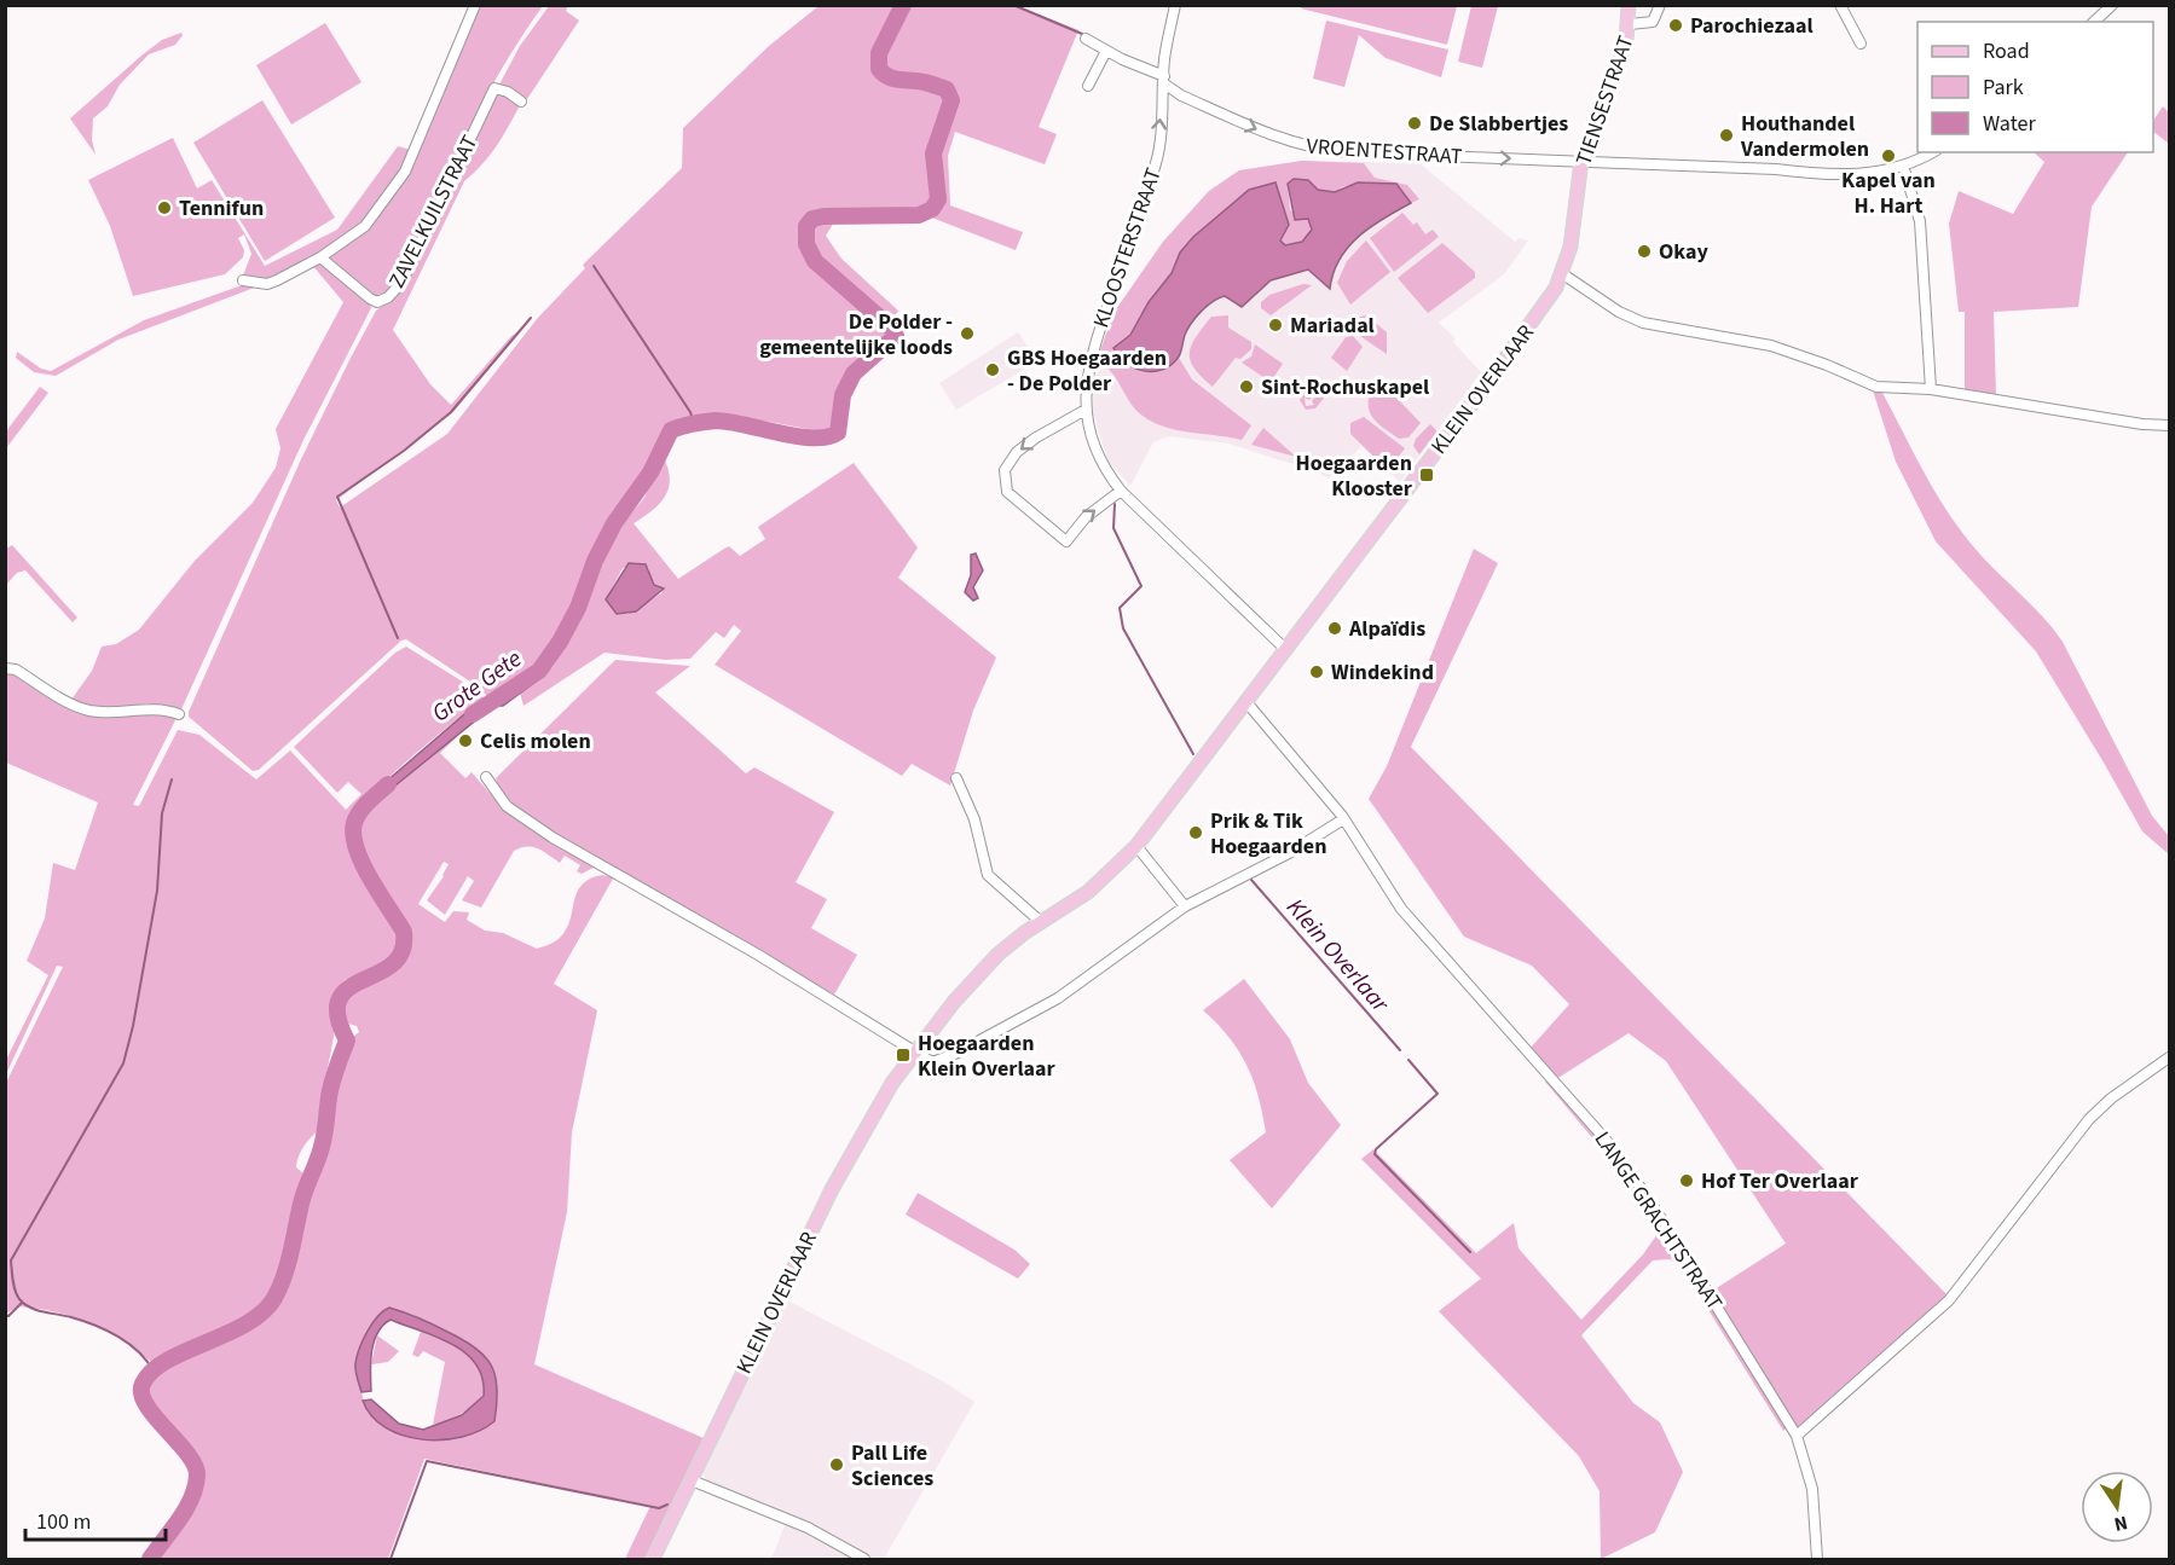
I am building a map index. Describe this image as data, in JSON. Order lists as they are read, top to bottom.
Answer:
{
  "streets": {
    "main road": ["TIENSESTRAAT", "KLEIN OVERLAAR"],
    "street": [
      "VROENTESTRAAT",
      "ZAVELKUILSTRAAT",
      "KLOOSTERSTRAAT",
      "LANGE GRACHTSTRAAT"
    ]
  },
  "crossings": [
    ["TIENSESTRAAT", "VROENTESTRAAT"],
    ["TIENSESTRAAT", "KLEIN OVERLAAR"],
    ["VROENTESTRAAT", "KLOOSTERSTRAAT"],
    ["KLOOSTERSTRAAT", "KLEIN OVERLAAR"],
    ["KLEIN OVERLAAR", "LANGE GRACHTSTRAAT"]
  ],
  "one_way": ["VROENTESTRAAT", "KLOOSTERSTRAAT"],
  "water": ["Grote Gete", "Klein Overlaar"],
  "places": {
    "other": [
      "Parochiezaal",
      "De Slabbertjes",
      "Houthandel Vandermolen",
      "Kapel van H. Hart",
      "Tennifun",
      "Okay",
      "Mariadal",
      "De Polder - gemeentelijke loods",
      "GBS Hoegaarden - De Polder",
      "Sint-Rochuskapel",
      "Alpaïdis",
      "Windekind",
      "Celis molen",
      "Prik & Tik Hoegaarden",
      "Hof Ter Overlaar",
      "Pall Life Sciences"
    ],
    "transit": ["Hoegaarden Klooster", "Hoegaarden Klein Overlaar"]
  },
  "legend": ["Road", "Park", "Water"],
  "scale_bar": "100 m",
  "north": "bottom"
}
